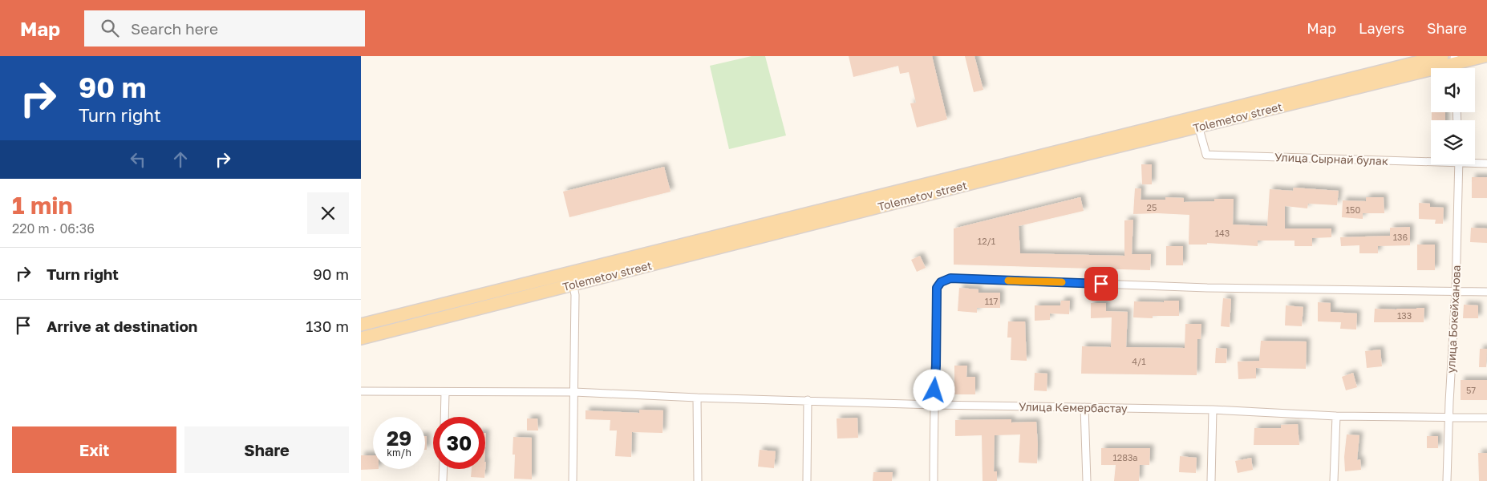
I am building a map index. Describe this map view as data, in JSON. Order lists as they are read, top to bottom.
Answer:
{
  "streets": {
    "main road": ["Tolemetov street"],
    "street": ["Улица Сырнай булак", "улица Бокейханова", "Улица Кемербастау"]
  },
  "crossings": [
    ["Tolemetov street", "Улица Сырнай булак"],
    ["улица Бокейханова", "Улица Кемербастау"]
  ],
  "house_numbers": [
    "25",
    "150",
    "143",
    "136",
    "12/1",
    "117",
    "133",
    "4/1",
    "57",
    "1283а"
  ],
  "page": {
    "header": "Map",
    "search": "Search here",
    "nav": ["Map", "Layers", "Share"],
    "turn": ["90 m", "Turn right"],
    "heading": ["1 min", "220 m · 06:36"],
    "list": [
      {
        "name": "Turn right",
        "value": "90 m"
      },
      {
        "name": "Arrive at destination",
        "value": "130 m"
      }
    ],
    "speed": "29 km/h",
    "limit": "30",
    "buttons": ["Exit", "Share"]
  }
}
